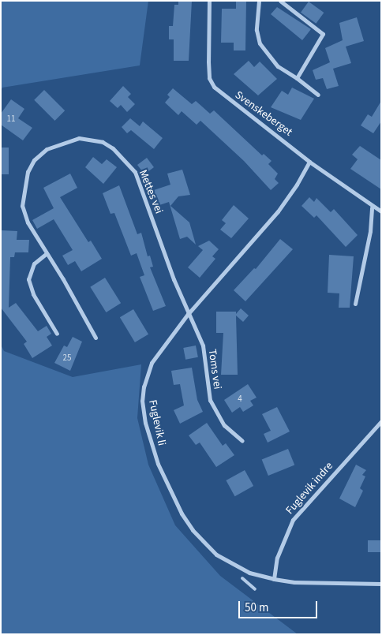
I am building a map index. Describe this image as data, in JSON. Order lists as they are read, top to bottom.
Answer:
{
  "streets": {
    "street": [
      "Svenskeberget",
      "Mettes vei",
      "Toms vei",
      "Fuglevik li",
      "Fuglevik indre"
    ]
  },
  "crossings": [
    ["Svenskeberget", "Fuglevik li"],
    ["Mettes vei", "Toms vei"],
    ["Mettes vei", "Fuglevik li"],
    ["Toms vei", "Fuglevik li"],
    ["Fuglevik li", "Fuglevik indre"]
  ],
  "house_numbers": ["11", "25", "4"],
  "scale_bar": "50 m"
}
